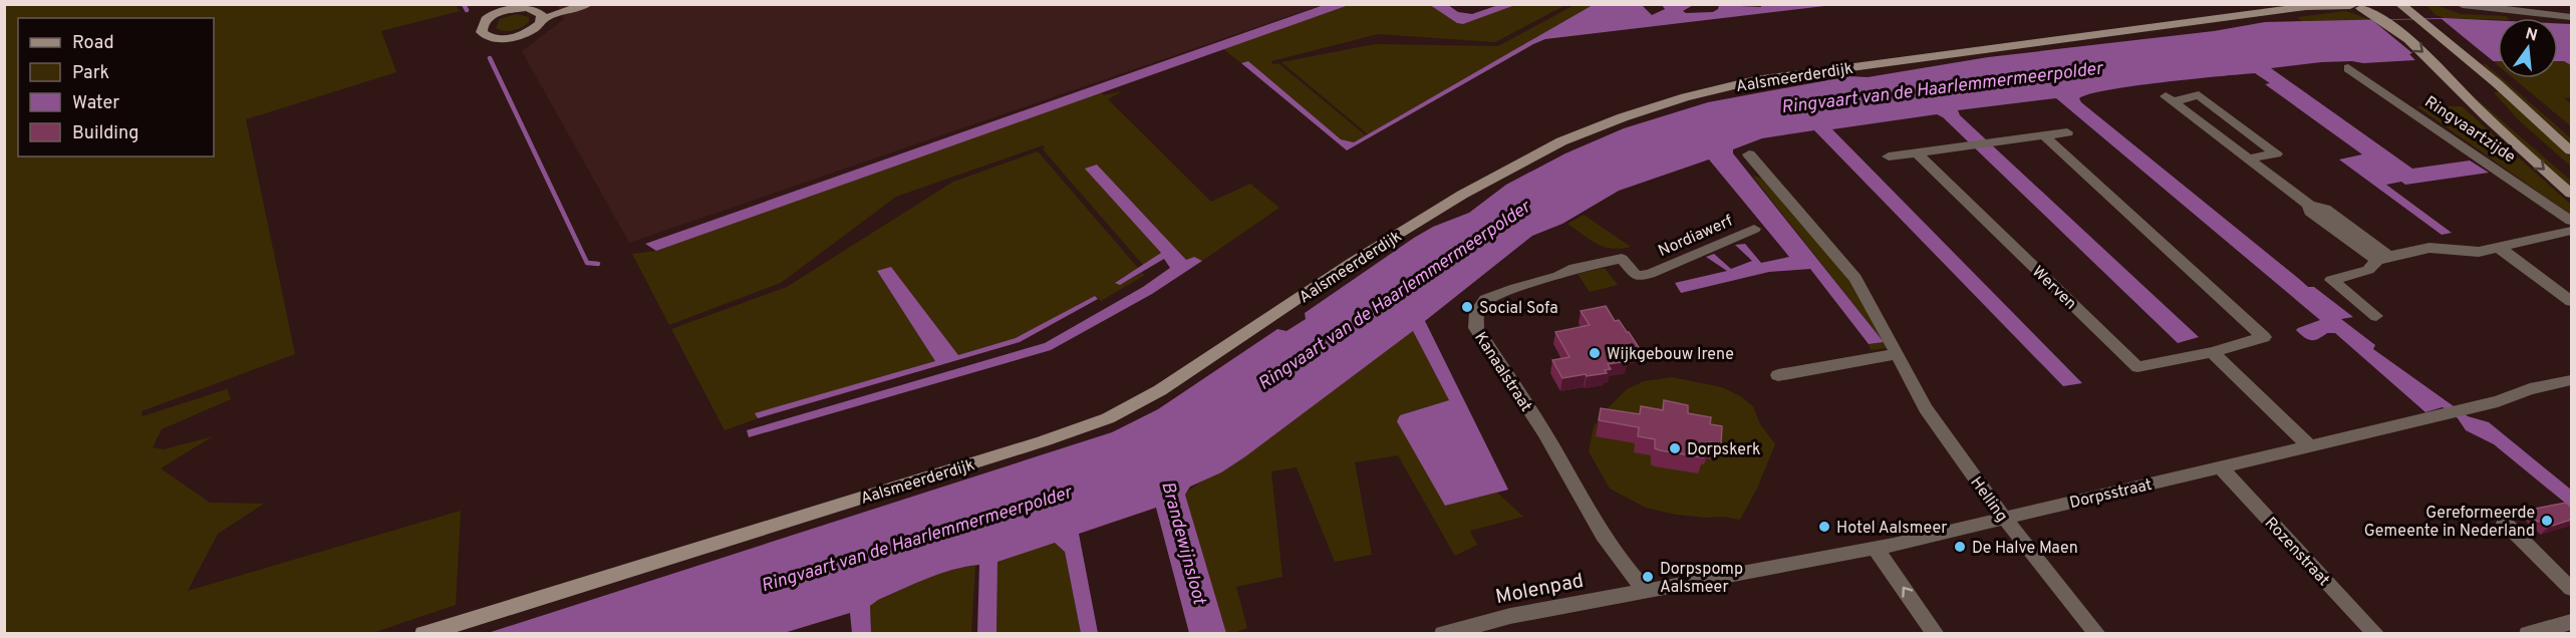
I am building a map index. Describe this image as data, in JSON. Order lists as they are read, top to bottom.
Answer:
{
  "streets": {
    "street": [
      "Aalsmeerderdijk",
      "Ringvaartzijde",
      "Nordiawerf",
      "Werven",
      "Kanaalstraat",
      "Dorpsstraat",
      "Helling",
      "Rozenstraat",
      "Molenpad"
    ]
  },
  "crossings": [
    ["Nordiawerf", "Kanaalstraat"],
    ["Kanaalstraat", "Dorpsstraat"],
    ["Kanaalstraat", "Molenpad"],
    ["Dorpsstraat", "Helling"],
    ["Dorpsstraat", "Rozenstraat"],
    ["Dorpsstraat", "Molenpad"]
  ],
  "water": ["Ringvaart van de Haarlemmermeerpolder", "Brandewijnsloot"],
  "places": [
    "Social Sofa",
    "Wijkgebouw Irene",
    "Dorpskerk",
    "Gereformeerde Gemeente in Nederland",
    "Hotel Aalsmeer",
    "De Halve Maen",
    "Dorpspomp Aalsmeer"
  ],
  "legend": [
    "Road",
    "Park",
    "Water",
    "Building"
  ],
  "north": "top"
}
